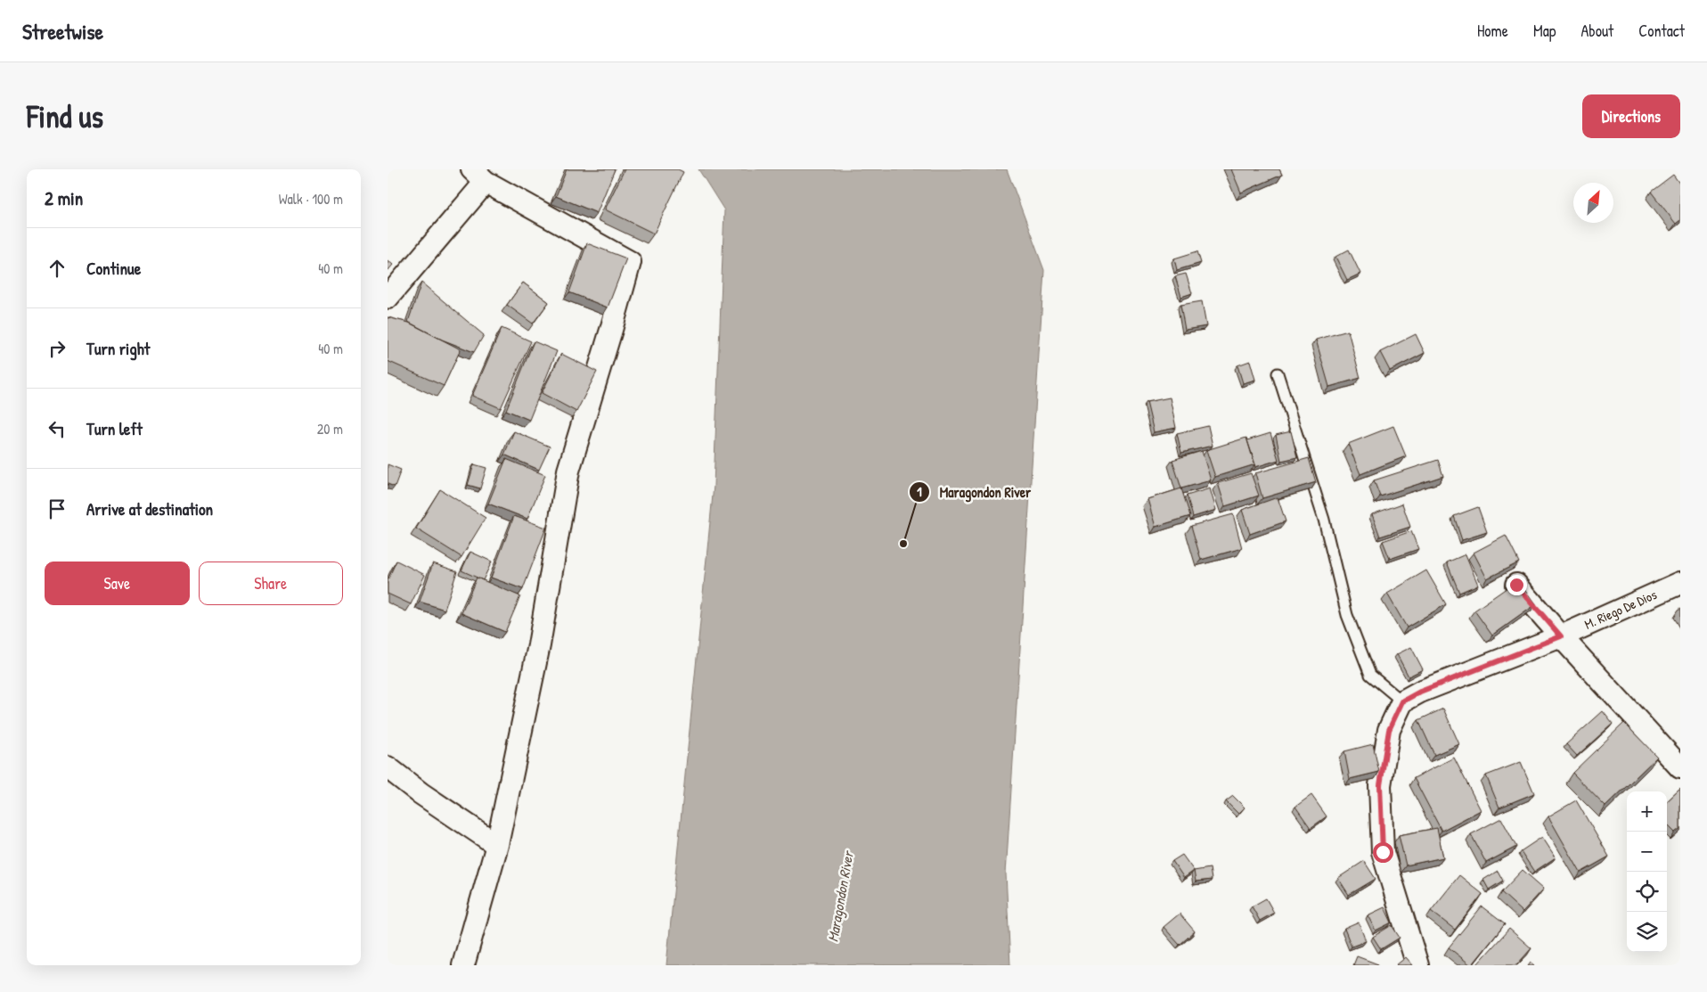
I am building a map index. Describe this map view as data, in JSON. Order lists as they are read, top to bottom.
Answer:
{
  "streets": {
    "street": ["M. Riego De Dios"]
  },
  "water": ["Maragondon River"],
  "places": ["Maragondon River"],
  "north": "top right",
  "page": {
    "header": "Streetwise",
    "nav": [
      "Home",
      "Map",
      "About",
      "Contact"
    ],
    "buttons": [
      "Directions",
      ["Save", "Share"]
    ],
    "title": "Find us",
    "heading": ["2 min", "Walk · 100 m"],
    "list": [
      ["Continue", "40 m"],
      ["Turn right", "40 m"],
      ["Turn left", "20 m"],
      "Arrive at destination"
    ],
    "map_buttons": ["+", "−"]
  }
}
